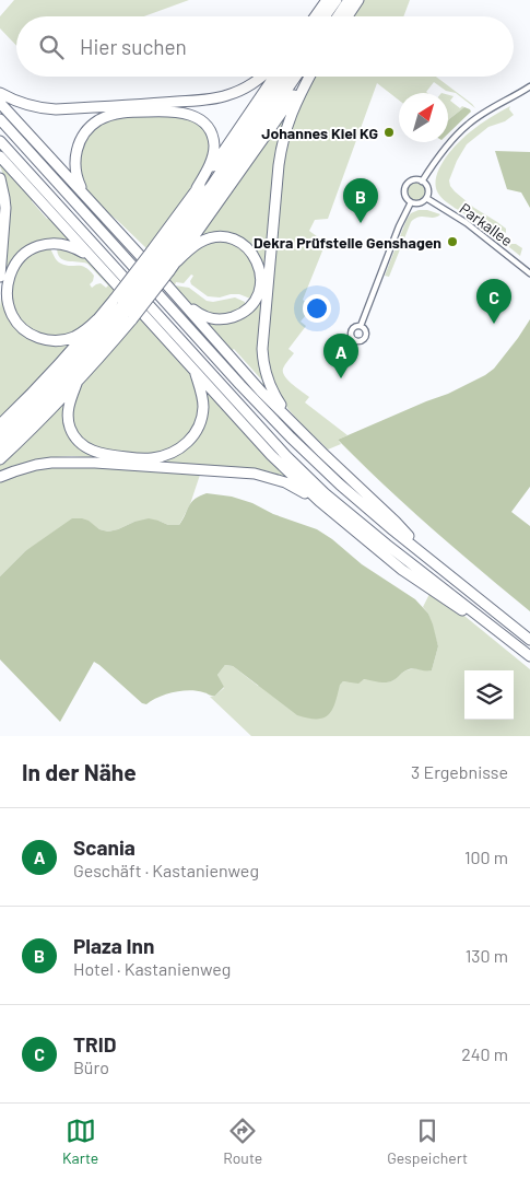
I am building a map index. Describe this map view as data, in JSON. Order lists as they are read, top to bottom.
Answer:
{
  "streets": {
    "street": ["Parkallee"]
  },
  "places": ["Johannes Kiel KG", "Dekra Prüfstelle Genshagen"],
  "north": "top right",
  "page": {
    "search": "Hier suchen",
    "pins": ["B", "C", "A"],
    "heading": ["In der Nähe", "3 Ergebnisse"],
    "list": [
      {
        "mark": "A",
        "name": "Scania",
        "note": "Geschäft · Kastanienweg",
        "value": "100 m"
      },
      {
        "mark": "B",
        "name": "Plaza Inn",
        "note": "Hotel · Kastanienweg",
        "value": "130 m"
      },
      {
        "mark": "C",
        "name": "TRID",
        "note": "Büro",
        "value": "240 m"
      }
    ],
    "nav": ["Karte", "Route", "Gespeichert"]
  }
}
